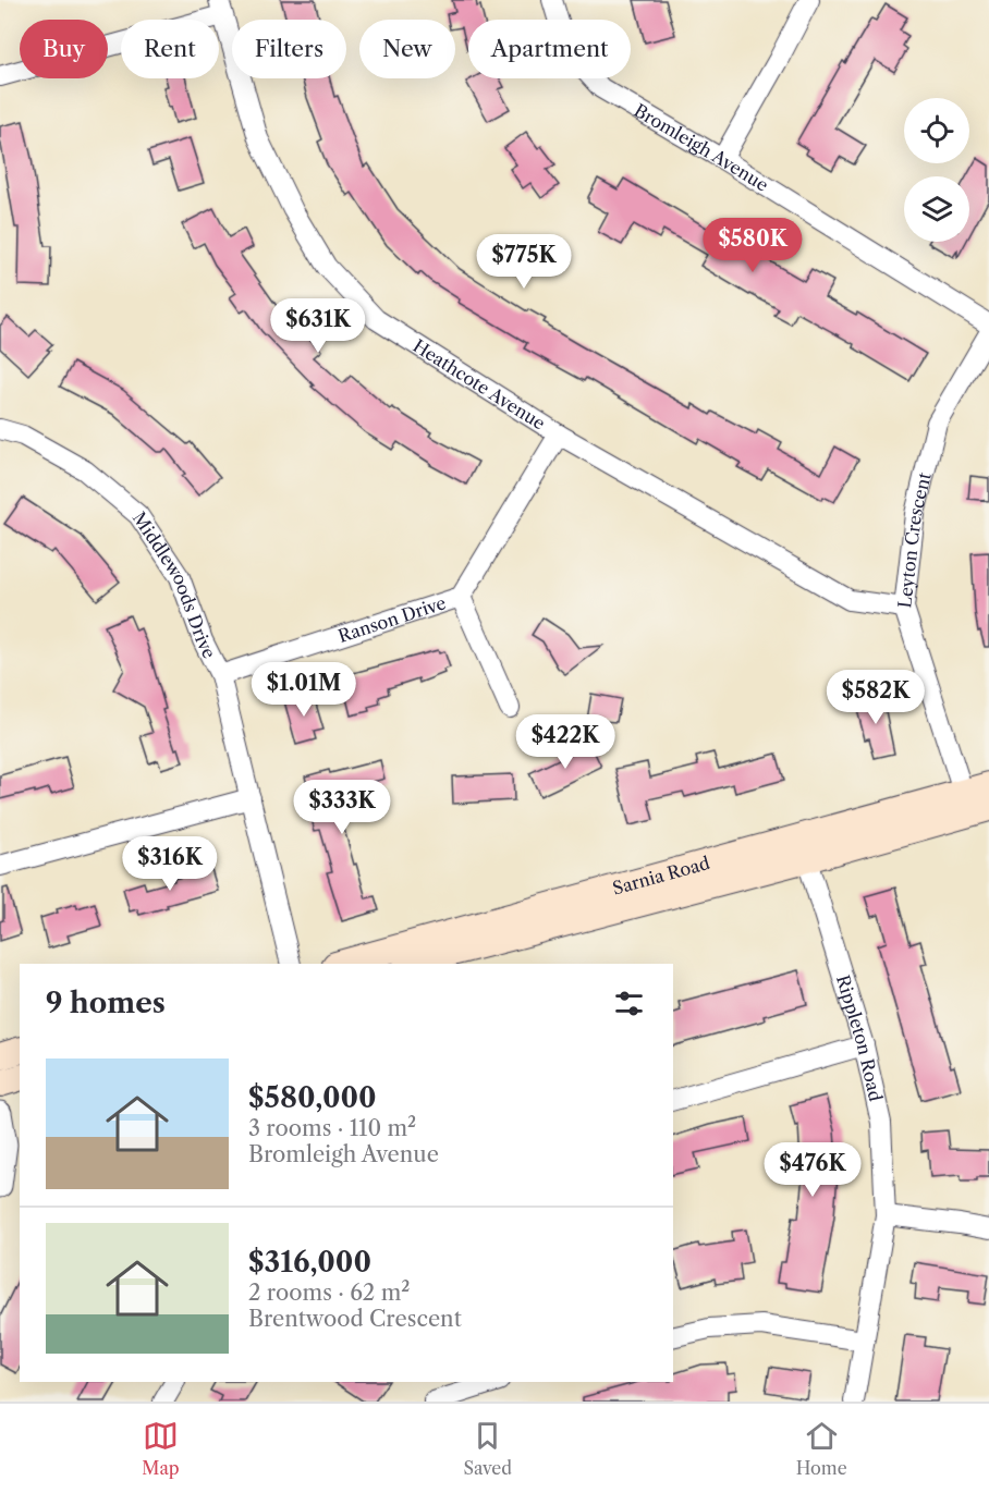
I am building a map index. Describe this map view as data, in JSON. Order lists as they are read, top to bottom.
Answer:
{
  "streets": {
    "main road": ["Sarnia Road"],
    "street": [
      "Bromleigh Avenue",
      "Heathcote Avenue",
      "Leyton Crescent",
      "Middlewoods Drive",
      "Ranson Drive",
      "Rippleton Road"
    ]
  },
  "crossings": [
    ["Heathcote Avenue", "Leyton Crescent"],
    ["Heathcote Avenue", "Ranson Drive"],
    ["Leyton Crescent", "Sarnia Road"],
    ["Middlewoods Drive", "Ranson Drive"],
    ["Sarnia Road", "Rippleton Road"]
  ],
  "page": {
    "chip": [
      "Buy",
      "Rent",
      "Filters",
      "New",
      "Apartment"
    ],
    "price": [
      "$580K",
      "$775K",
      "$631K",
      "$1.01M",
      "$582K",
      "$422K",
      "$333K",
      "$316K",
      "$476K"
    ],
    "heading": "9 homes",
    "list": [
      {
        "name": "$580,000",
        "note": "3 rooms · 110 m² · Bromleigh Avenue"
      },
      {
        "name": "$316,000",
        "note": "2 rooms · 62 m² · Brentwood Crescent"
      }
    ],
    "tabs": ["Map", "Saved", "Home"]
  }
}
